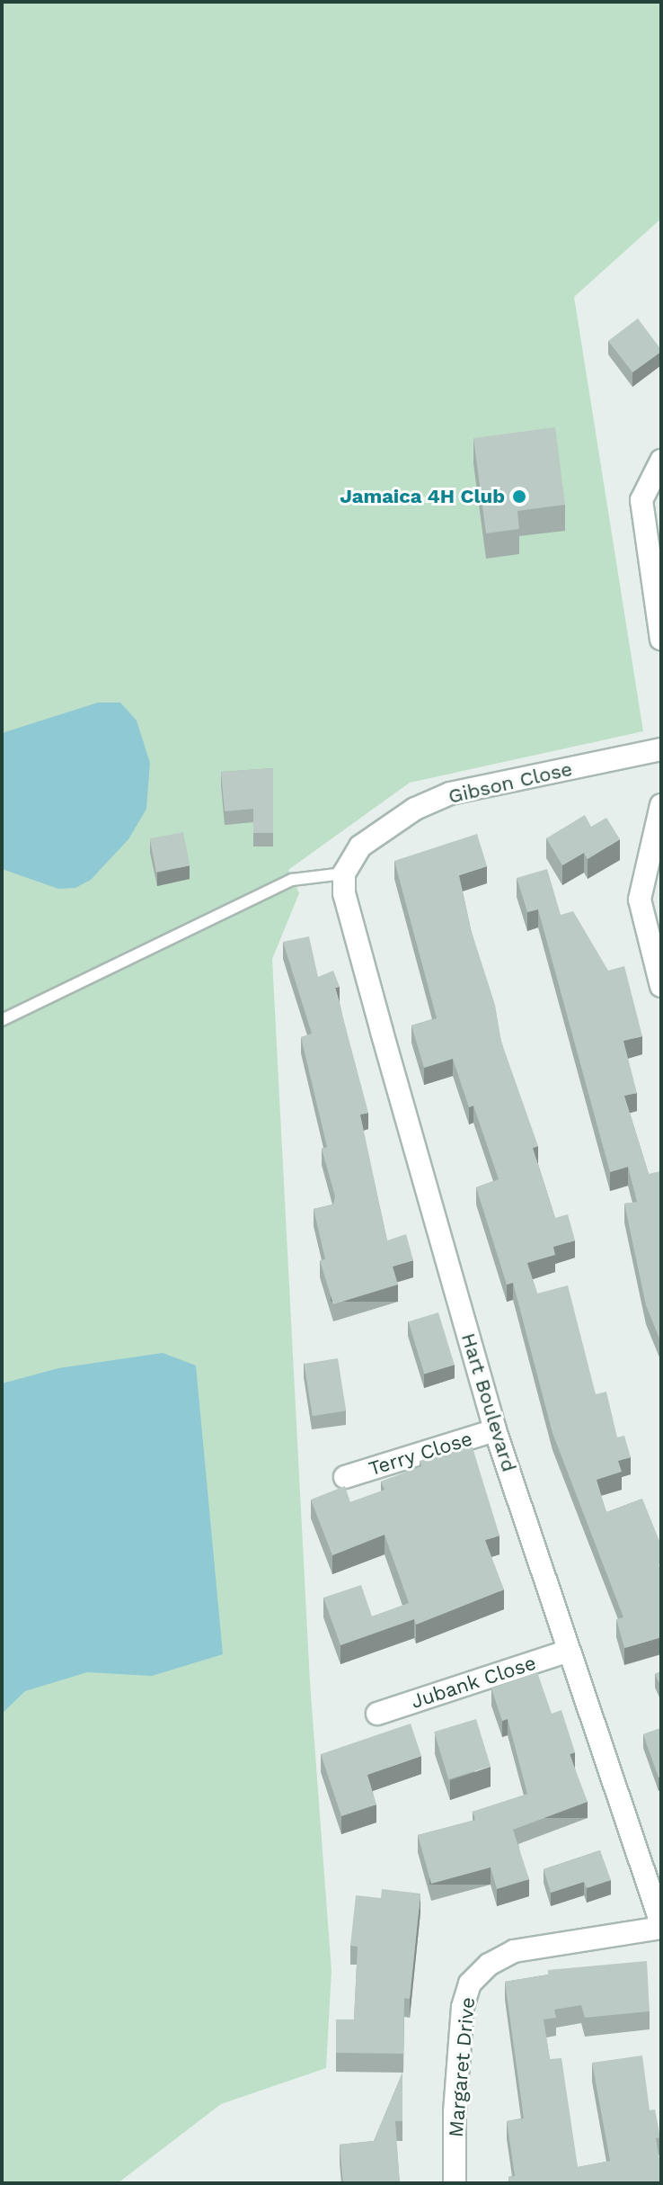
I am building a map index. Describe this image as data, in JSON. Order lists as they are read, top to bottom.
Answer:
{
  "streets": {
    "street": [
      "Gibson Close",
      "Hart Boulevard",
      "Terry Close",
      "Jubank Close",
      "Margaret Drive"
    ]
  },
  "crossings": [
    ["Gibson Close", "Hart Boulevard"],
    ["Hart Boulevard", "Terry Close"],
    ["Hart Boulevard", "Jubank Close"],
    ["Hart Boulevard", "Margaret Drive"]
  ],
  "places": ["Jamaica 4H Club"]
}
